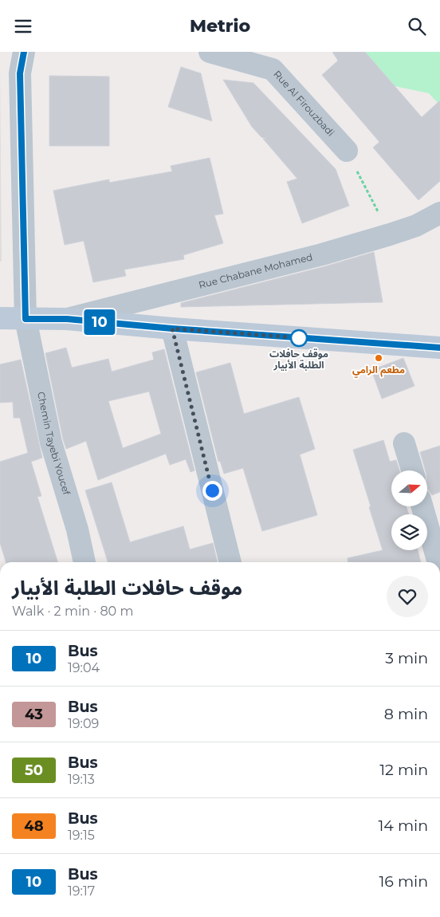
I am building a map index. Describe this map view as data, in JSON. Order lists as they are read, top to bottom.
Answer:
{
  "streets": {
    "main road": ["Rue Chabane Mohamed"],
    "street": ["Rue Al Firouzbadi", "Chemin Tayebi Youcef"]
  },
  "crossings": [
    ["Rue Chabane Mohamed", "Chemin Tayebi Youcef"]
  ],
  "places": ["موقف حافلات الطلبة الأبيار", "مطعم الرامي"],
  "lines": ["bus line 10"],
  "north": "right",
  "page": {
    "header": "Metrio",
    "on_map": "10",
    "heading": ["موقف حافلات الطلبة الأبيار", "Walk · 2 min · 80 m"],
    "list": [
      {
        "mark": "10",
        "name": "Bus",
        "note": "19:04",
        "value": "3 min"
      },
      {
        "mark": "43",
        "name": "Bus",
        "note": "19:09",
        "value": "8 min"
      },
      {
        "mark": "50",
        "name": "Bus",
        "note": "19:13",
        "value": "12 min"
      },
      {
        "mark": "48",
        "name": "Bus",
        "note": "19:15",
        "value": "14 min"
      },
      {
        "mark": "10",
        "name": "Bus",
        "note": "19:17",
        "value": "16 min"
      }
    ]
  }
}
